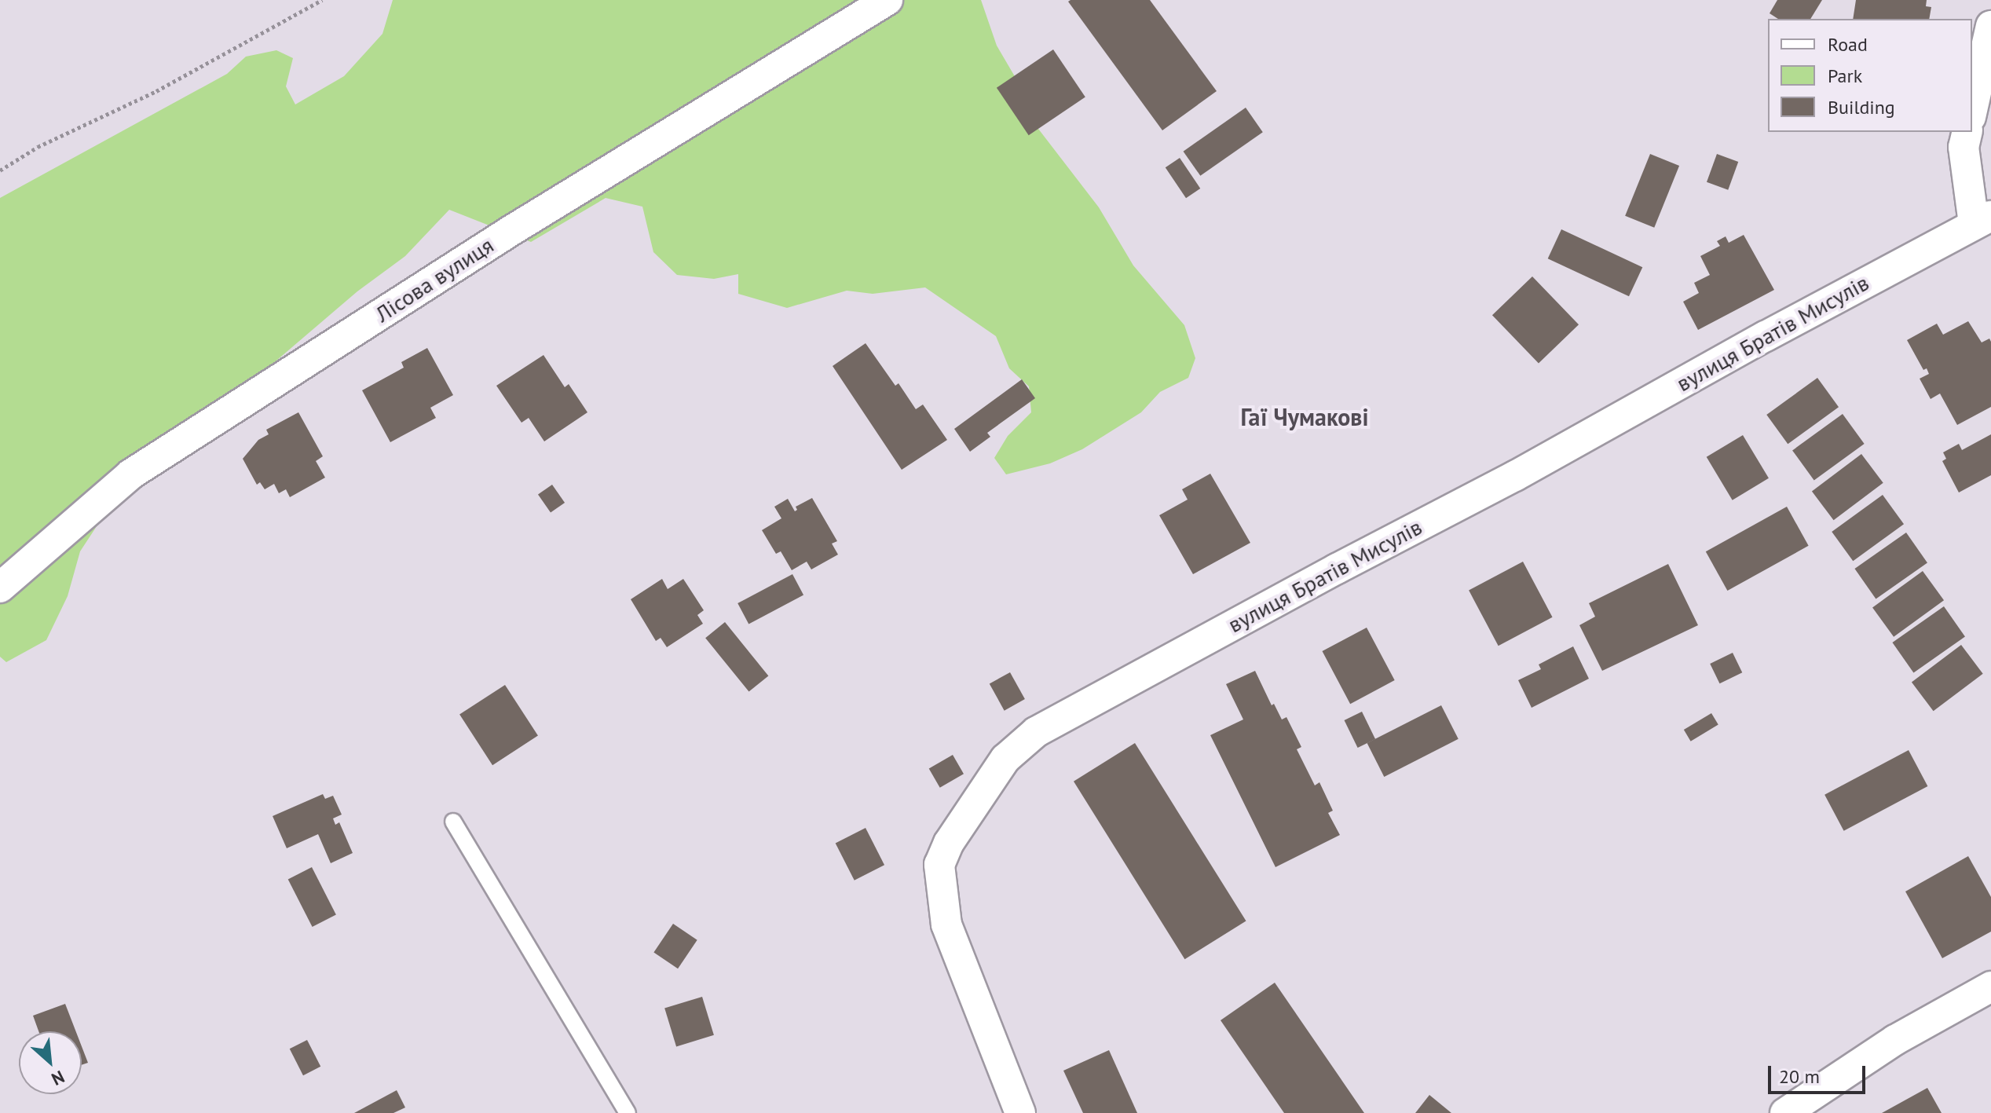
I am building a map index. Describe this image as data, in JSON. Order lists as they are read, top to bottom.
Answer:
{
  "streets": {
    "street": ["Лісова вулиця", "вулиця Братів Мисулів"]
  },
  "districts": ["Гаї Чумакові"],
  "legend": ["Road", "Park", "Building"],
  "scale_bar": "20 m",
  "north": "bottom right"
}
